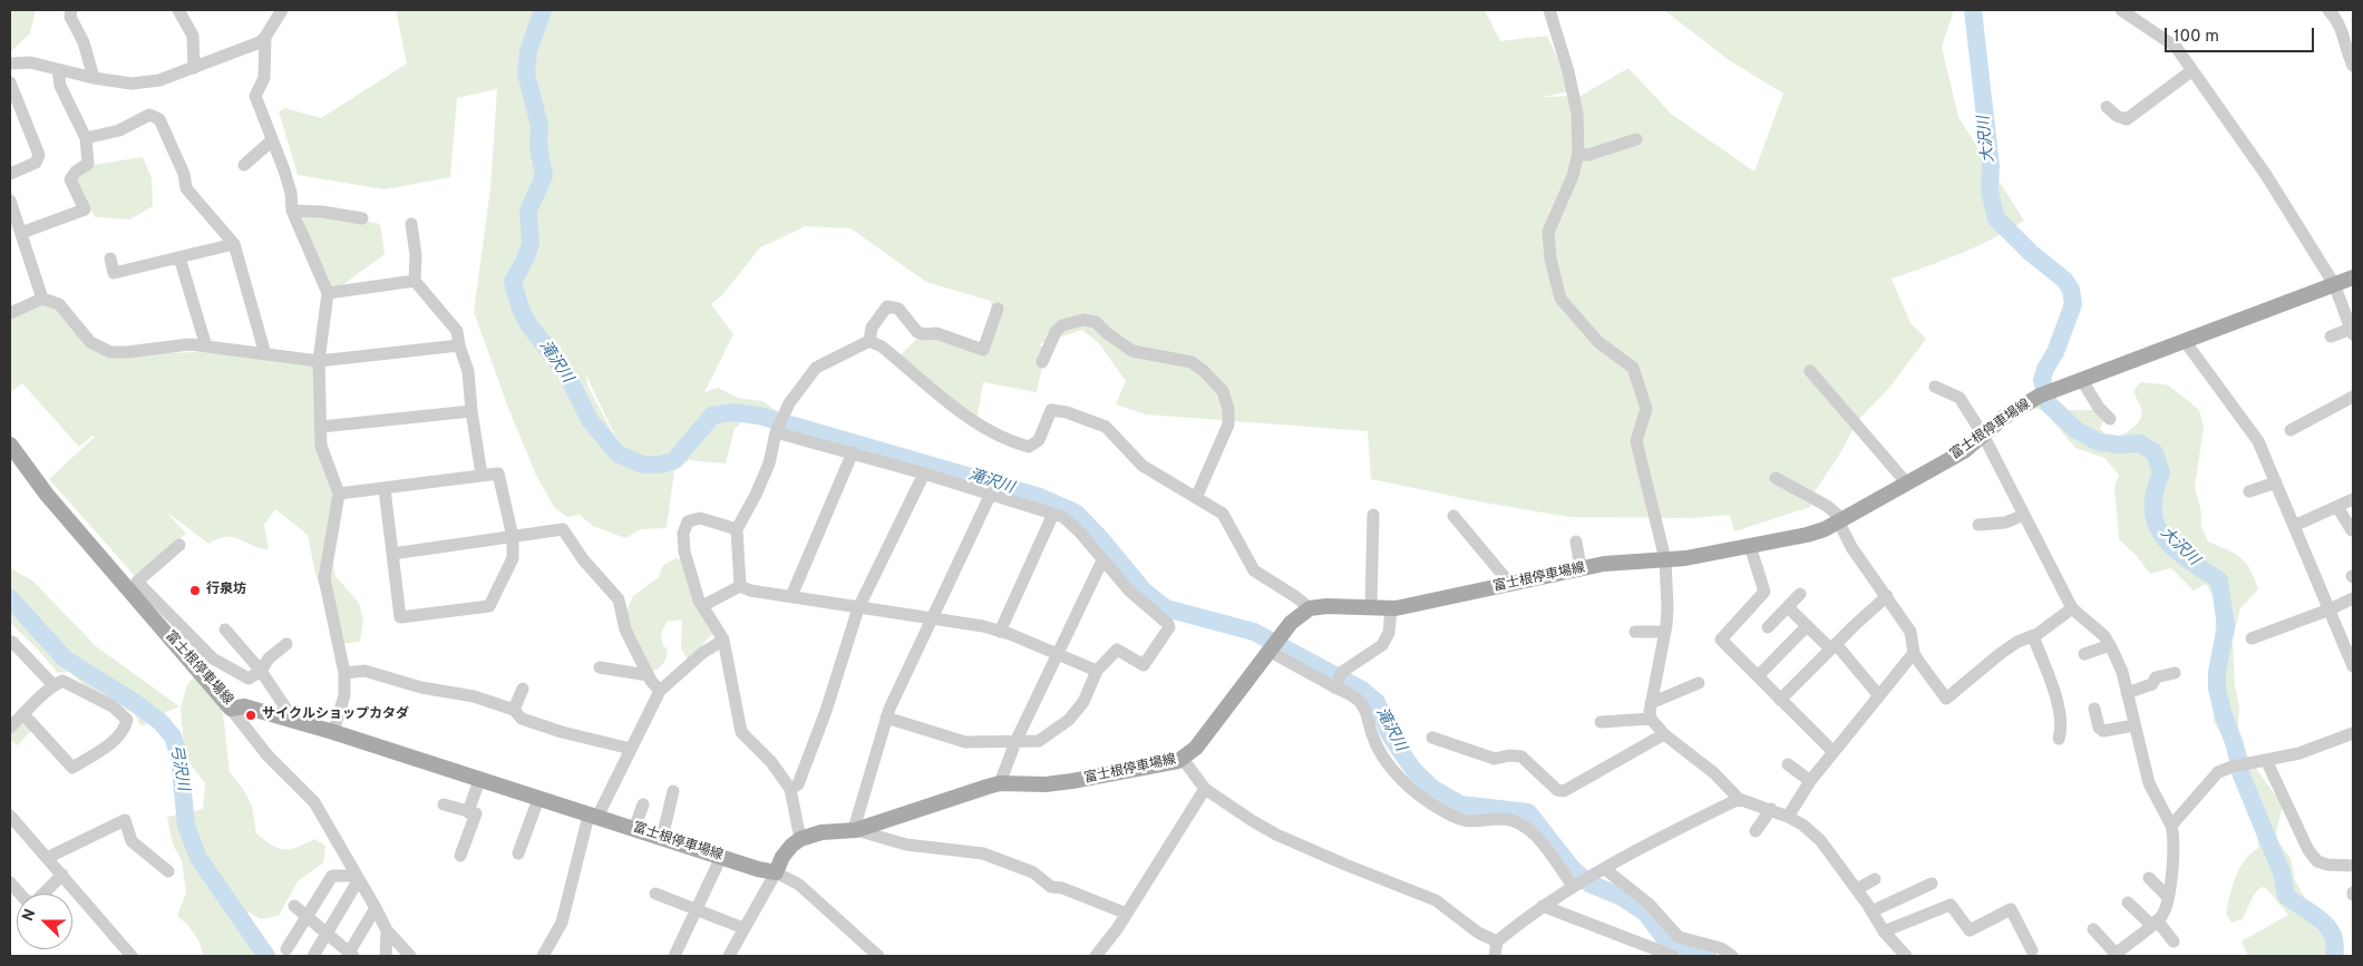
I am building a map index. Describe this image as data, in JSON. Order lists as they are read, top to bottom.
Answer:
{
  "streets": {
    "main road": ["富士根停車場線"]
  },
  "water": ["大沢川", "滝沢川", "弓沢川"],
  "places": ["行泉坊", "サイクルショップカタダ"],
  "scale_bar": "100 m",
  "north": "left"
}
